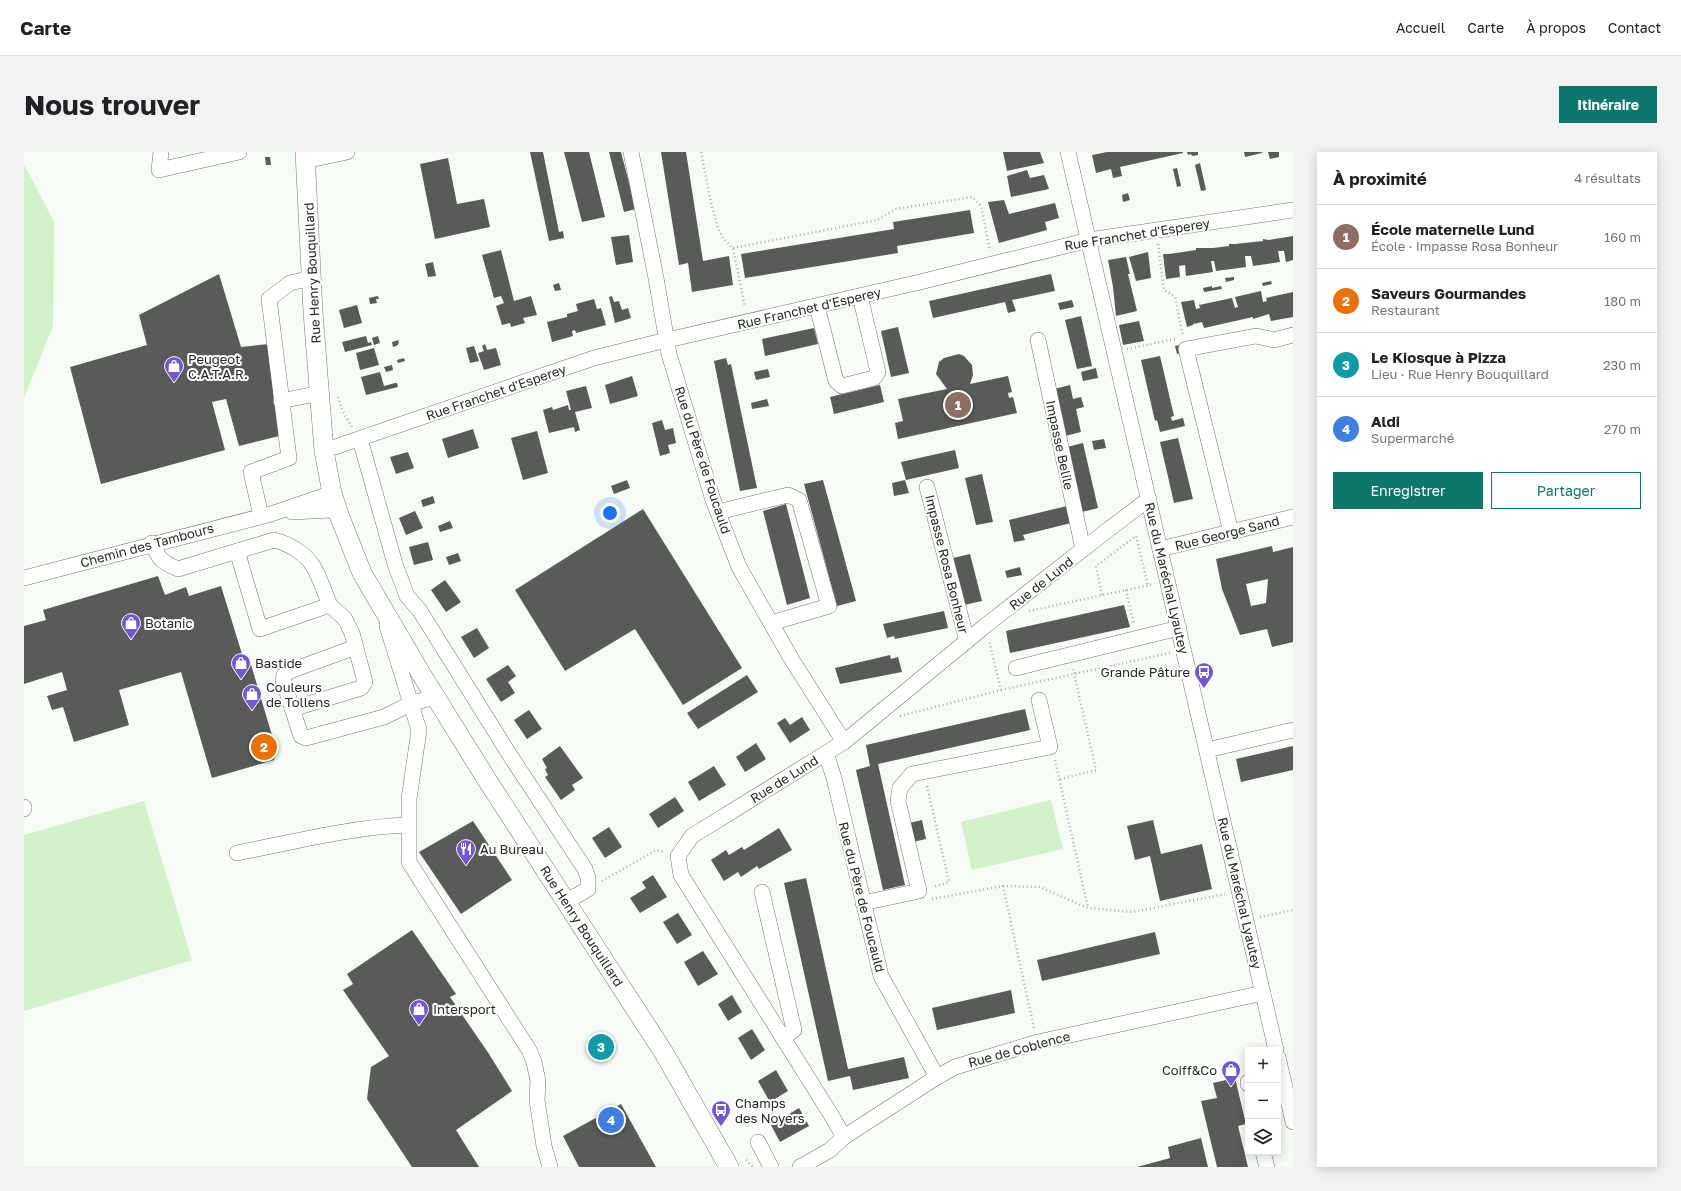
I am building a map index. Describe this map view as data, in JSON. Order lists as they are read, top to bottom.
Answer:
{
  "streets": {
    "main road": ["Rue Henry Bouquillard"],
    "street": [
      "Rue Franchet d'Esperey",
      "Impasse Belile",
      "Rue du Père de Foucauld",
      "Rue George Sand",
      "Chemin des Tambours",
      "Impasse Rosa Bonheur",
      "Rue du Maréchal Lyautey",
      "Rue de Lund",
      "Rue de Coblence"
    ]
  },
  "crossings": [
    ["Rue Franchet d'Esperey", "Rue Henry Bouquillard"],
    ["Rue Franchet d'Esperey", "Rue du Père de Foucauld"],
    ["Rue Franchet d'Esperey", "Rue du Maréchal Lyautey"],
    ["Rue Henry Bouquillard", "Chemin des Tambours"],
    ["Impasse Belile", "Rue de Lund"],
    ["Rue du Père de Foucauld", "Rue de Lund"],
    ["Rue du Père de Foucauld", "Rue de Coblence"],
    ["Rue George Sand", "Rue du Maréchal Lyautey"],
    ["Impasse Rosa Bonheur", "Rue de Lund"],
    ["Rue du Maréchal Lyautey", "Rue de Lund"],
    ["Rue du Maréchal Lyautey", "Rue de Coblence"]
  ],
  "places": {
    "shop": [
      "Peugeot C.A.T.A.R.",
      "Botanic",
      "Bastide",
      "Couleurs de Tollens",
      "Intersport",
      "Coiff&Co"
    ],
    "bus stop": ["Grande Pâture", "Champs des Noyers"],
    "restaurant": ["Au Bureau"]
  },
  "page": {
    "header": "Carte",
    "nav": [
      "Accueil",
      "Carte",
      "À propos",
      "Contact"
    ],
    "buttons": [
      "Itinéraire",
      ["Enregistrer", "Partager"]
    ],
    "title": "Nous trouver",
    "heading": ["À proximité", "4 résultats"],
    "list": [
      {
        "mark": "1",
        "name": "École maternelle Lund",
        "note": "École · Impasse Rosa Bonheur",
        "value": "160 m"
      },
      {
        "mark": "2",
        "name": "Saveurs Gourmandes",
        "note": "Restaurant",
        "value": "180 m"
      },
      {
        "mark": "3",
        "name": "Le Kiosque à Pizza",
        "note": "Lieu · Rue Henry Bouquillard",
        "value": "230 m"
      },
      {
        "mark": "4",
        "name": "Aldi",
        "note": "Supermarché",
        "value": "270 m"
      }
    ],
    "pins": [
      "1",
      "2",
      "3",
      "4"
    ],
    "map_buttons": ["+", "−"]
  }
}
